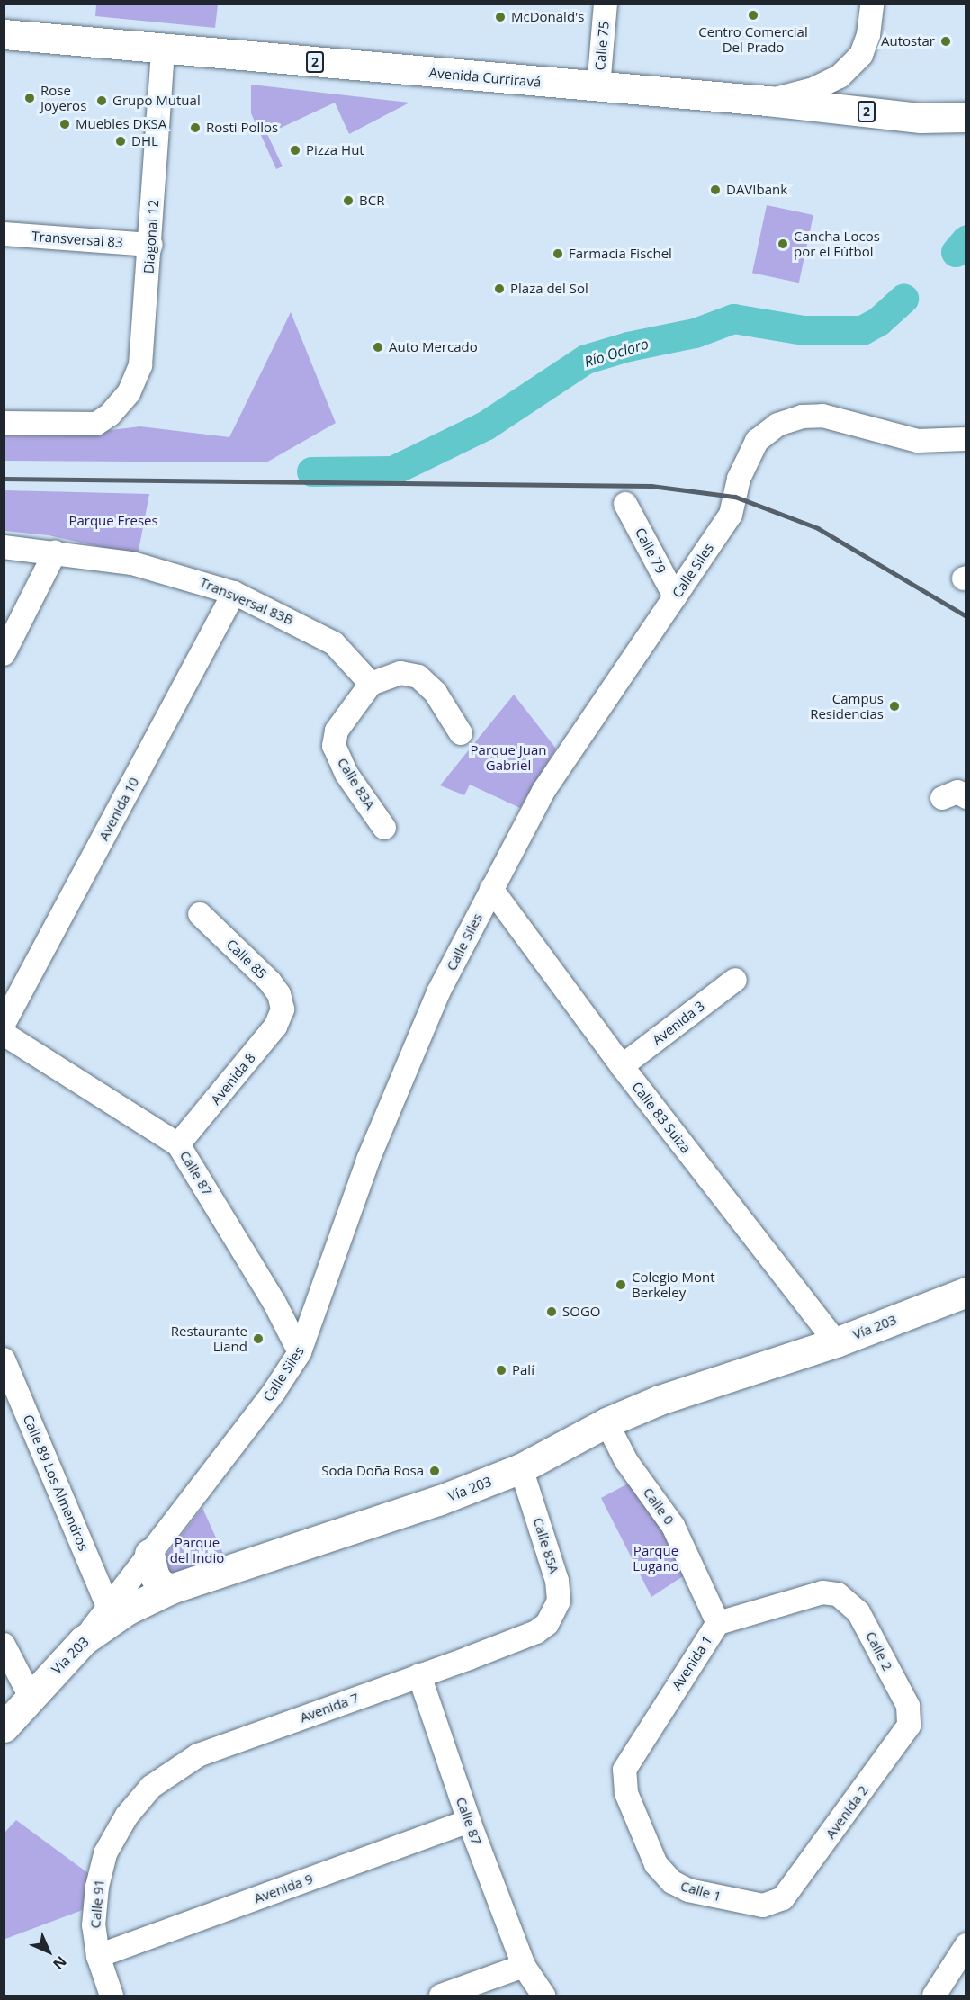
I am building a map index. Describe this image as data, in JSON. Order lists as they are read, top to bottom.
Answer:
{
  "streets": {
    "main road": ["2", "Avenida Curriravá", "Vía 203"],
    "street": [
      "Calle 75",
      "Diagonal 12",
      "Transversal 83",
      "Calle 79",
      "Calle Siles",
      "Transversal 83B",
      "Calle 83A",
      "Avenida 10",
      "Calle 85",
      "Avenida 3",
      "Avenida 8",
      "Calle 83 Suiza",
      "Calle 87",
      "Calle 89 Los Almendros",
      "Calle 0",
      "Calle 85A",
      "Calle 2",
      "Avenida 1",
      "Avenida 7",
      "Avenida 2",
      "Avenida 9",
      "Calle 1",
      "Calle 91"
    ]
  },
  "crossings": [
    ["Calle 75", "Avenida Curriravá"],
    ["Avenida Curriravá", "Diagonal 12"],
    ["Diagonal 12", "Transversal 83"],
    ["Calle 79", "Calle Siles"],
    ["Calle Siles", "Calle 83 Suiza"],
    ["Calle Siles", "Calle 87"],
    ["Calle Siles", "Vía 203"],
    ["Calle Siles", "Calle 89 Los Almendros"],
    ["Transversal 83B", "Calle 83A"],
    ["Transversal 83B", "Avenida 10"],
    ["Calle 85", "Avenida 8"],
    ["Avenida 3", "Calle 83 Suiza"],
    ["Avenida 8", "Calle 87"],
    ["Calle 83 Suiza", "Vía 203"],
    ["Calle 87", "Avenida 7"],
    ["Calle 87", "Avenida 9"],
    ["Vía 203", "Calle 0"],
    ["Vía 203", "Calle 85A"],
    ["Calle 0", "Avenida 1"],
    ["Calle 85A", "Avenida 7"],
    ["Calle 2", "Avenida 1"],
    ["Calle 2", "Avenida 2"],
    ["Avenida 1", "Calle 1"],
    ["Avenida 7", "Calle 91"],
    ["Avenida 2", "Calle 1"],
    ["Avenida 9", "Calle 91"]
  ],
  "water": ["Río Ocloro"],
  "parks": [
    "Parque Freses",
    "Parque Juan Gabriel",
    "Parque del Indio",
    "Parque Lugano"
  ],
  "places": [
    "Centro Comercial Del Prado",
    "McDonald's",
    "Autostar",
    "Rose Joyeros",
    "Grupo Mutual",
    "Muebles DKSA",
    "Rosti Pollos",
    "DHL",
    "Pizza Hut",
    "DAVIbank",
    "BCR",
    "Cancha Locos por el Fútbol",
    "Farmacia Fischel",
    "Plaza del Sol",
    "Auto Mercado",
    "Campus Residencias",
    "Colegio Mont Berkeley",
    "SOGO",
    "Restaurante Liand",
    "Palí",
    "Soda Doña Rosa"
  ],
  "north": "bottom right"
}
